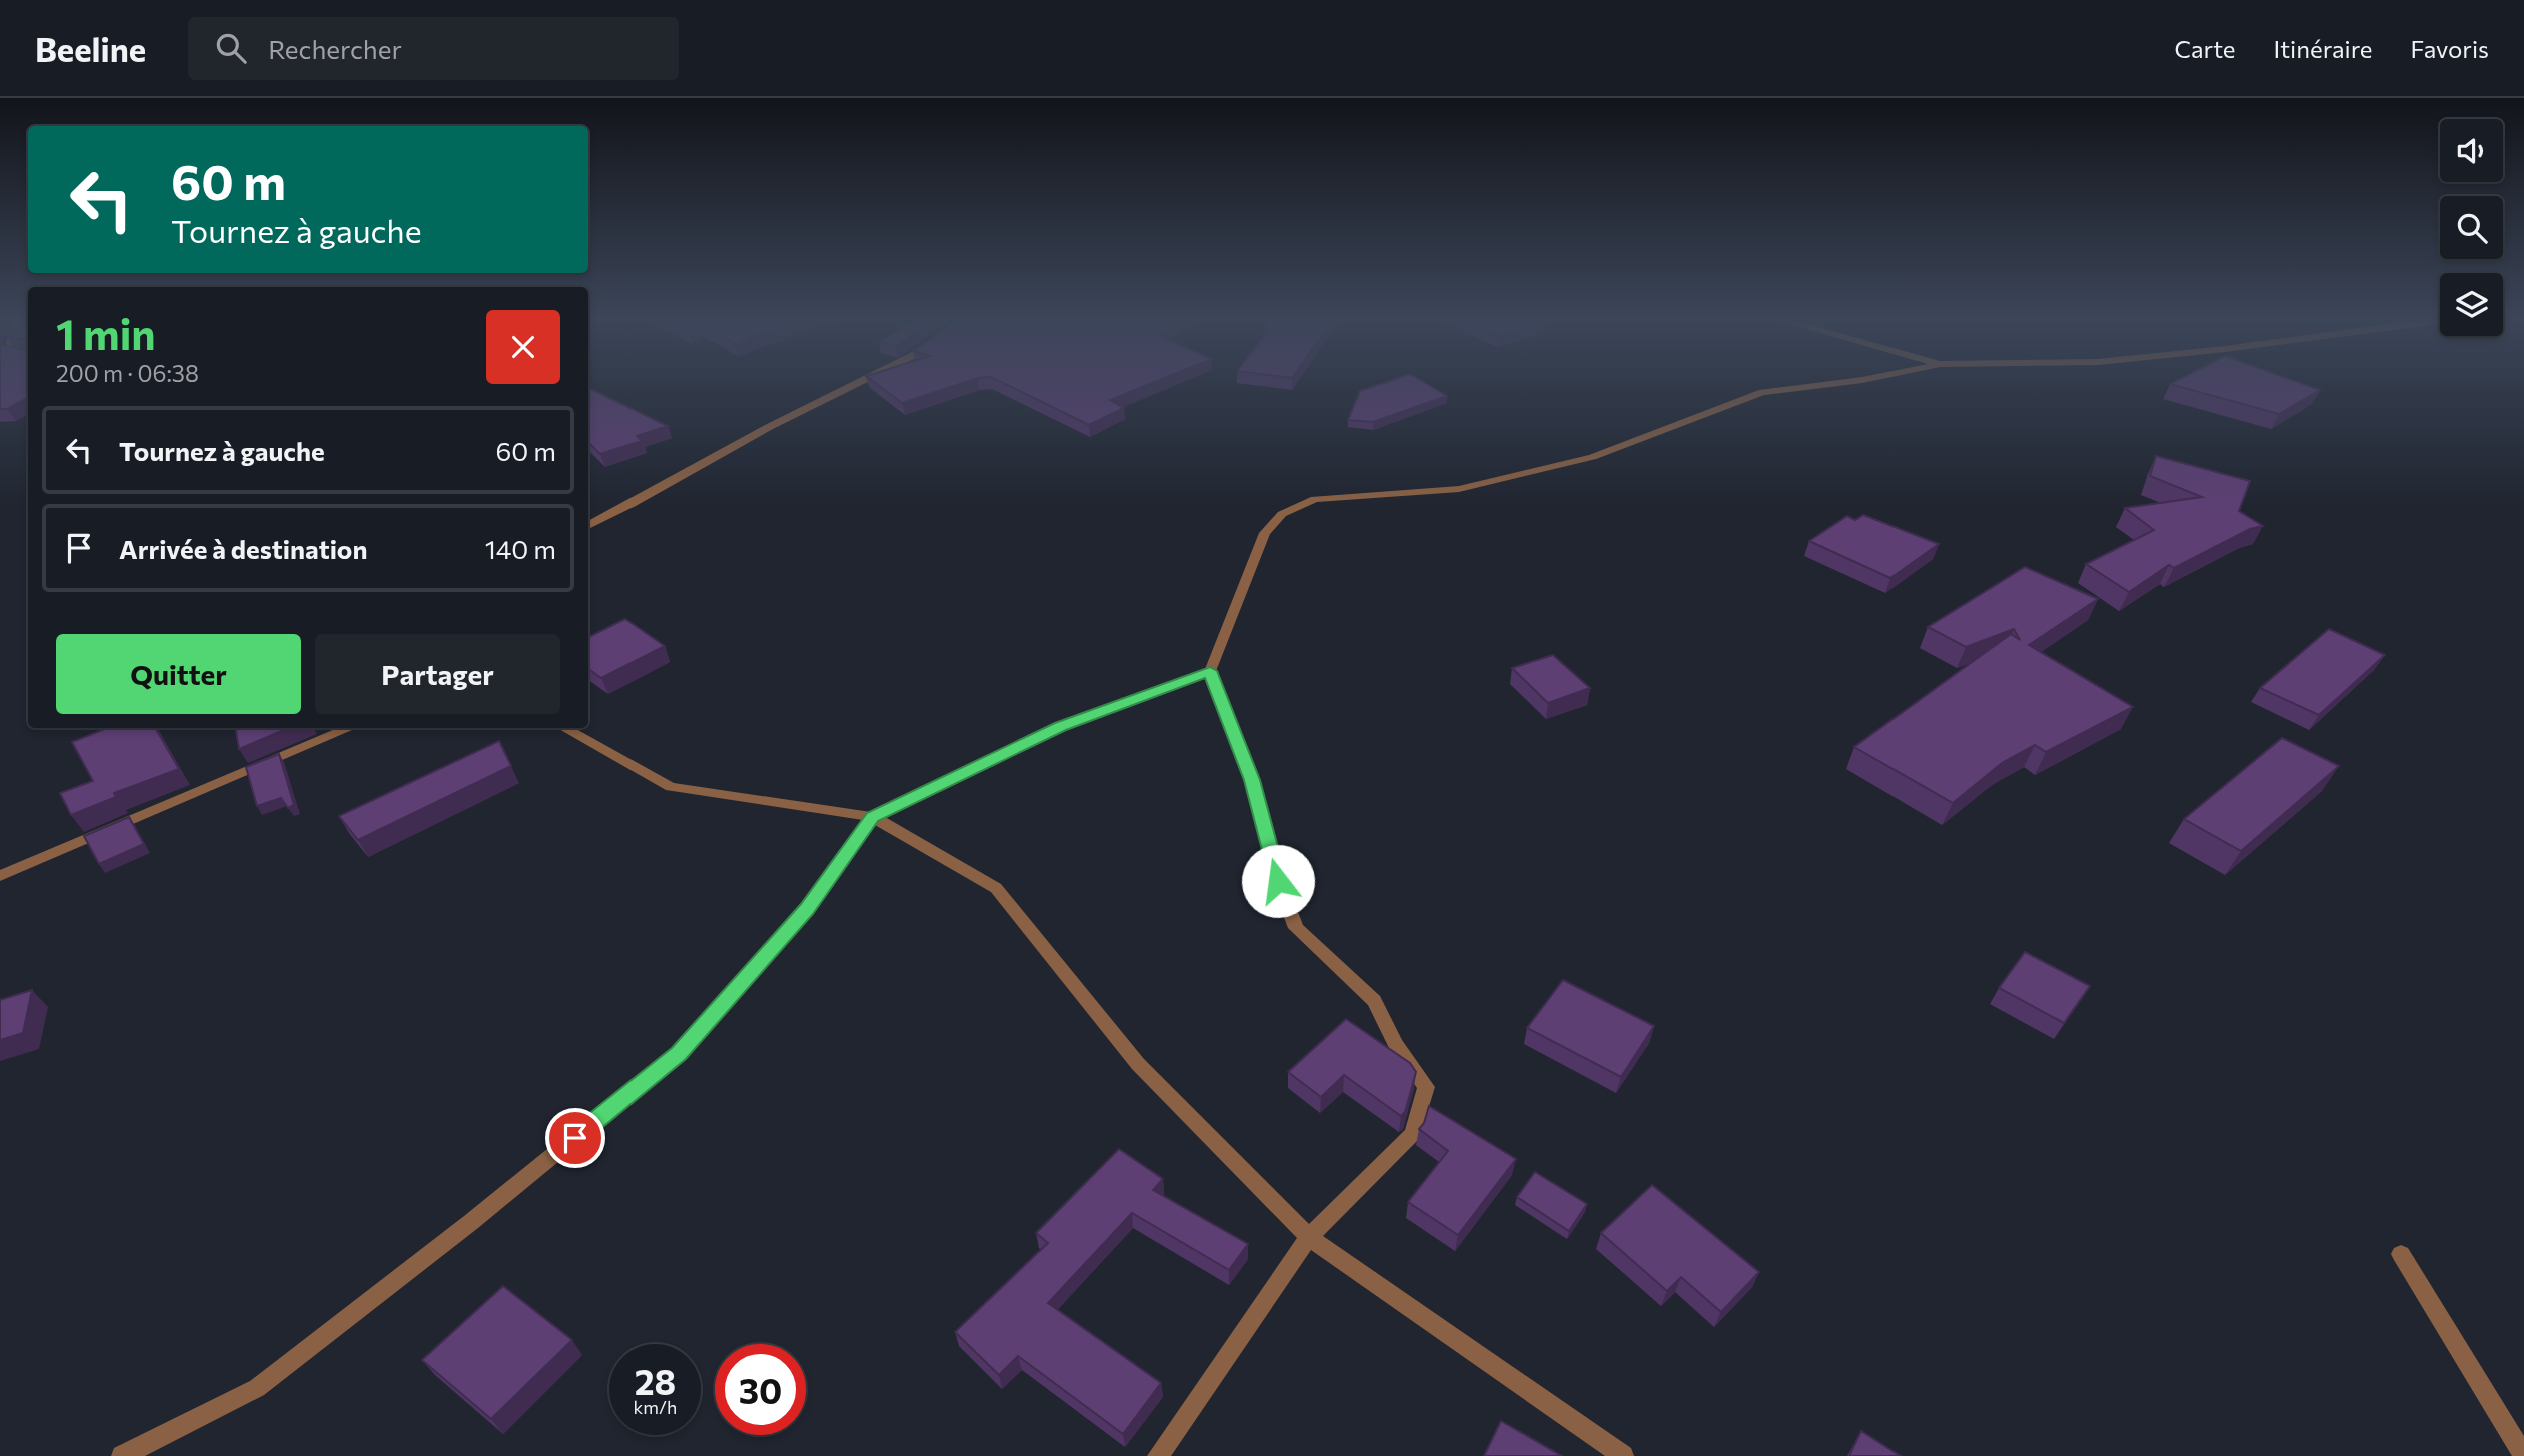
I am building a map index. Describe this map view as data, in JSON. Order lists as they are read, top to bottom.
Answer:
{
  "page": {
    "header": "Beeline",
    "search": "Rechercher",
    "nav": ["Carte", "Itinéraire", "Favoris"],
    "turn": ["60 m", "Tournez à gauche"],
    "heading": ["1 min", "200 m · 06:38"],
    "list": [
      {
        "name": "Tournez à gauche",
        "value": "60 m"
      },
      {
        "name": "Arrivée à destination",
        "value": "140 m"
      }
    ],
    "buttons": ["Quitter", "Partager"],
    "speed": "28 km/h",
    "limit": "30"
  }
}
